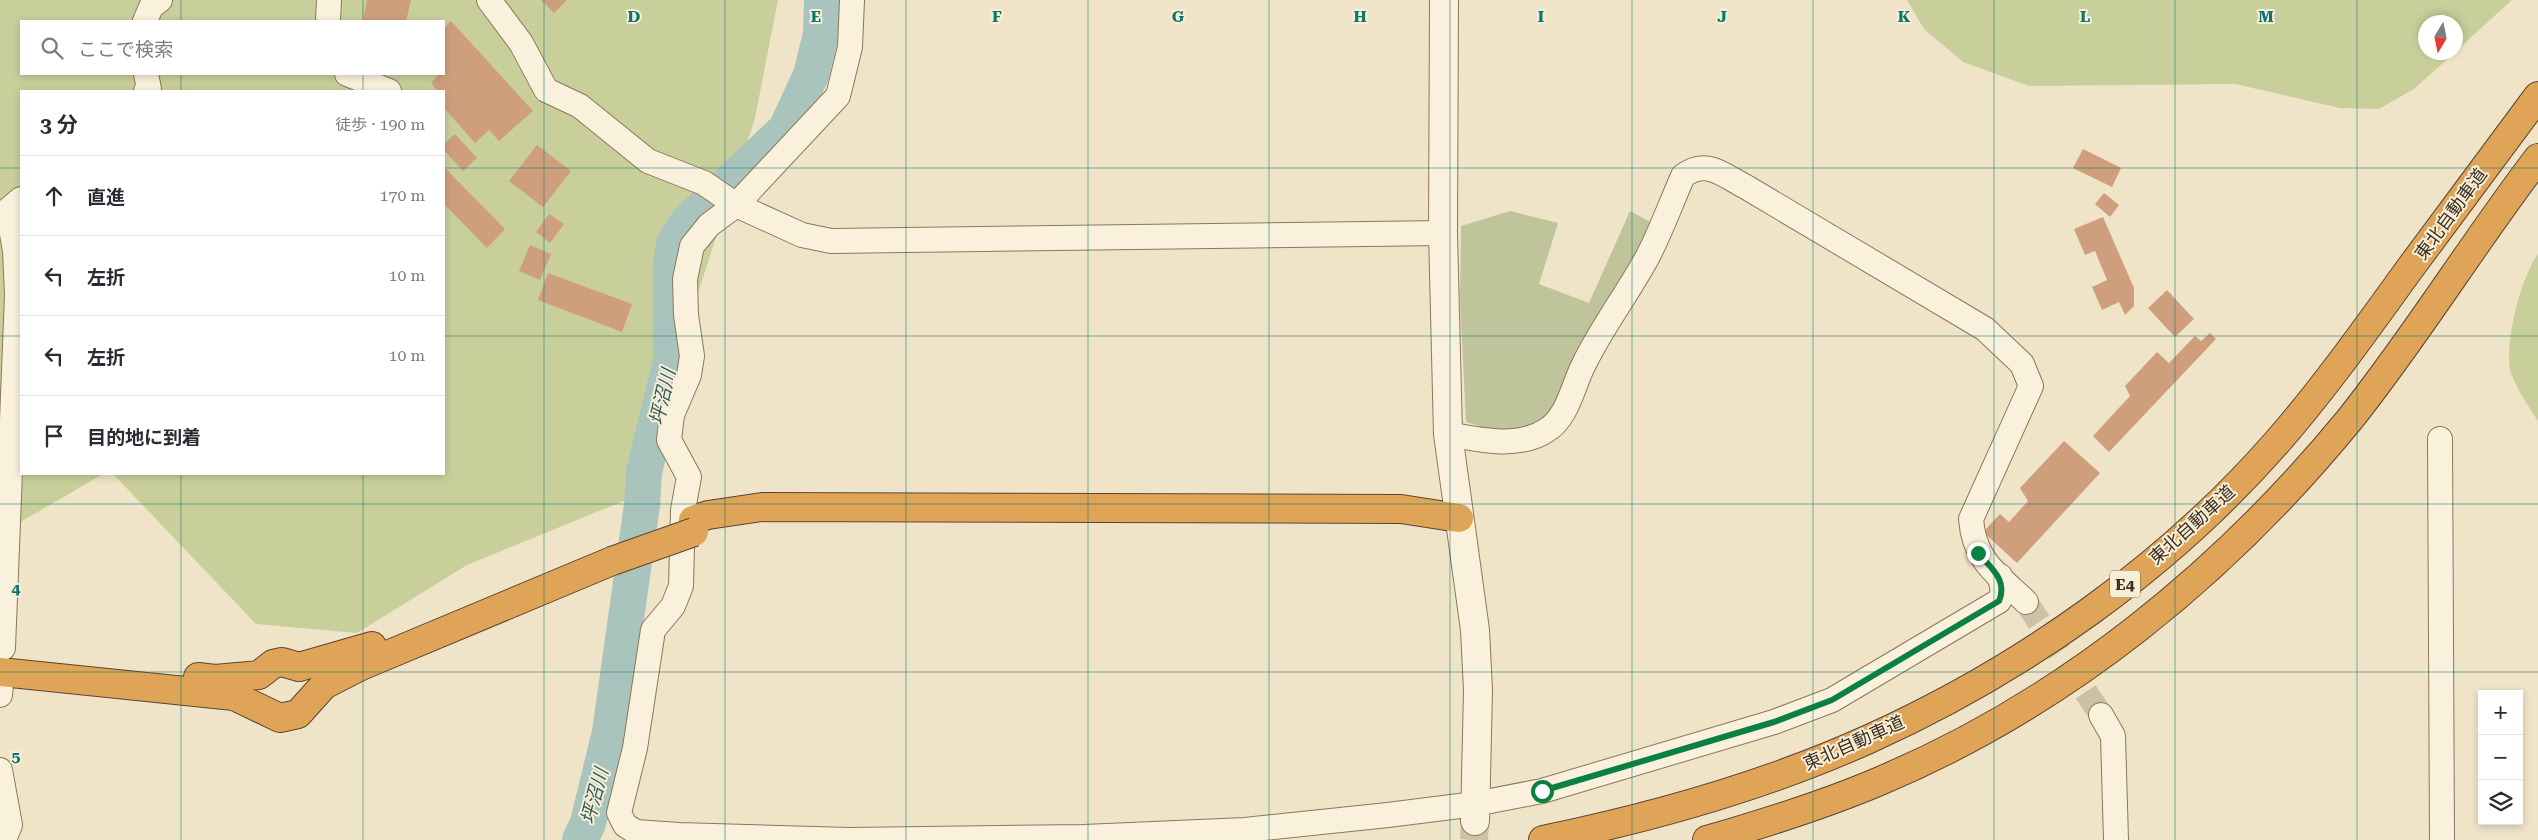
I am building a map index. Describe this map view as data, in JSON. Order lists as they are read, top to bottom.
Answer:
{
  "streets": {
    "highway": ["東北自動車道", "E4"]
  },
  "water": ["坪沼川"],
  "north": "bottom",
  "page": {
    "search": "ここで検索",
    "heading": ["3 分", "徒歩 · 190 m"],
    "list": [
      ["直進", "170 m"],
      ["左折", "10 m"],
      ["左折", "10 m"],
      "目的地に到着"
    ],
    "map_buttons": ["+", "−"]
  },
  "grid": {
    "columns": [
      "D",
      "E",
      "F",
      "G",
      "H",
      "I",
      "J",
      "K",
      "L",
      "M"
    ],
    "rows": ["4", "5"]
  }
}
